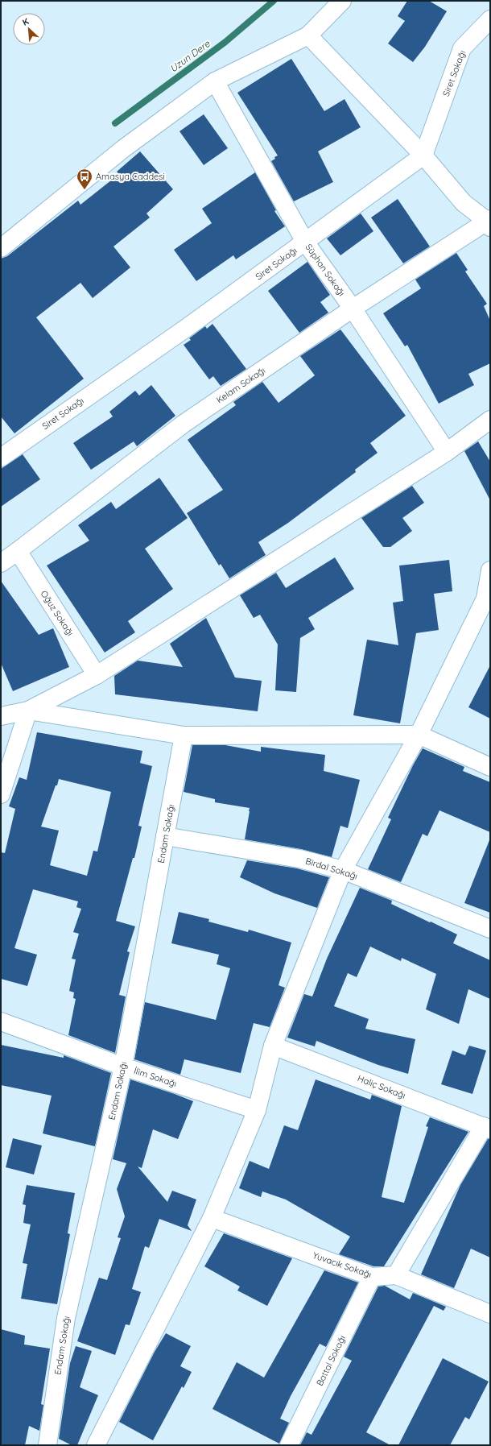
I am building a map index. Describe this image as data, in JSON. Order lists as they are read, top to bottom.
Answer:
{
  "streets": {
    "street": [
      "Siret Sokağı",
      "Süphan Sokağı",
      "Kelam Sokağı",
      "Oğuz Sokağı",
      "Endam Sokağı",
      "Birdal Sokağı",
      "İlim Sokağı",
      "Haliç Sokağı",
      "Yuvacık Sokağı",
      "Battal Sokağı"
    ]
  },
  "crossings": [
    ["Siret Sokağı", "Süphan Sokağı"],
    ["Süphan Sokağı", "Kelam Sokağı"],
    ["Kelam Sokağı", "Oğuz Sokağı"],
    ["Endam Sokağı", "Birdal Sokağı"],
    ["Endam Sokağı", "İlim Sokağı"],
    ["Yuvacık Sokağı", "Battal Sokağı"]
  ],
  "water": ["Uzun Dere"],
  "places": {
    "bus stop": ["Amasya Caddesi"]
  },
  "north": "top left"
}
